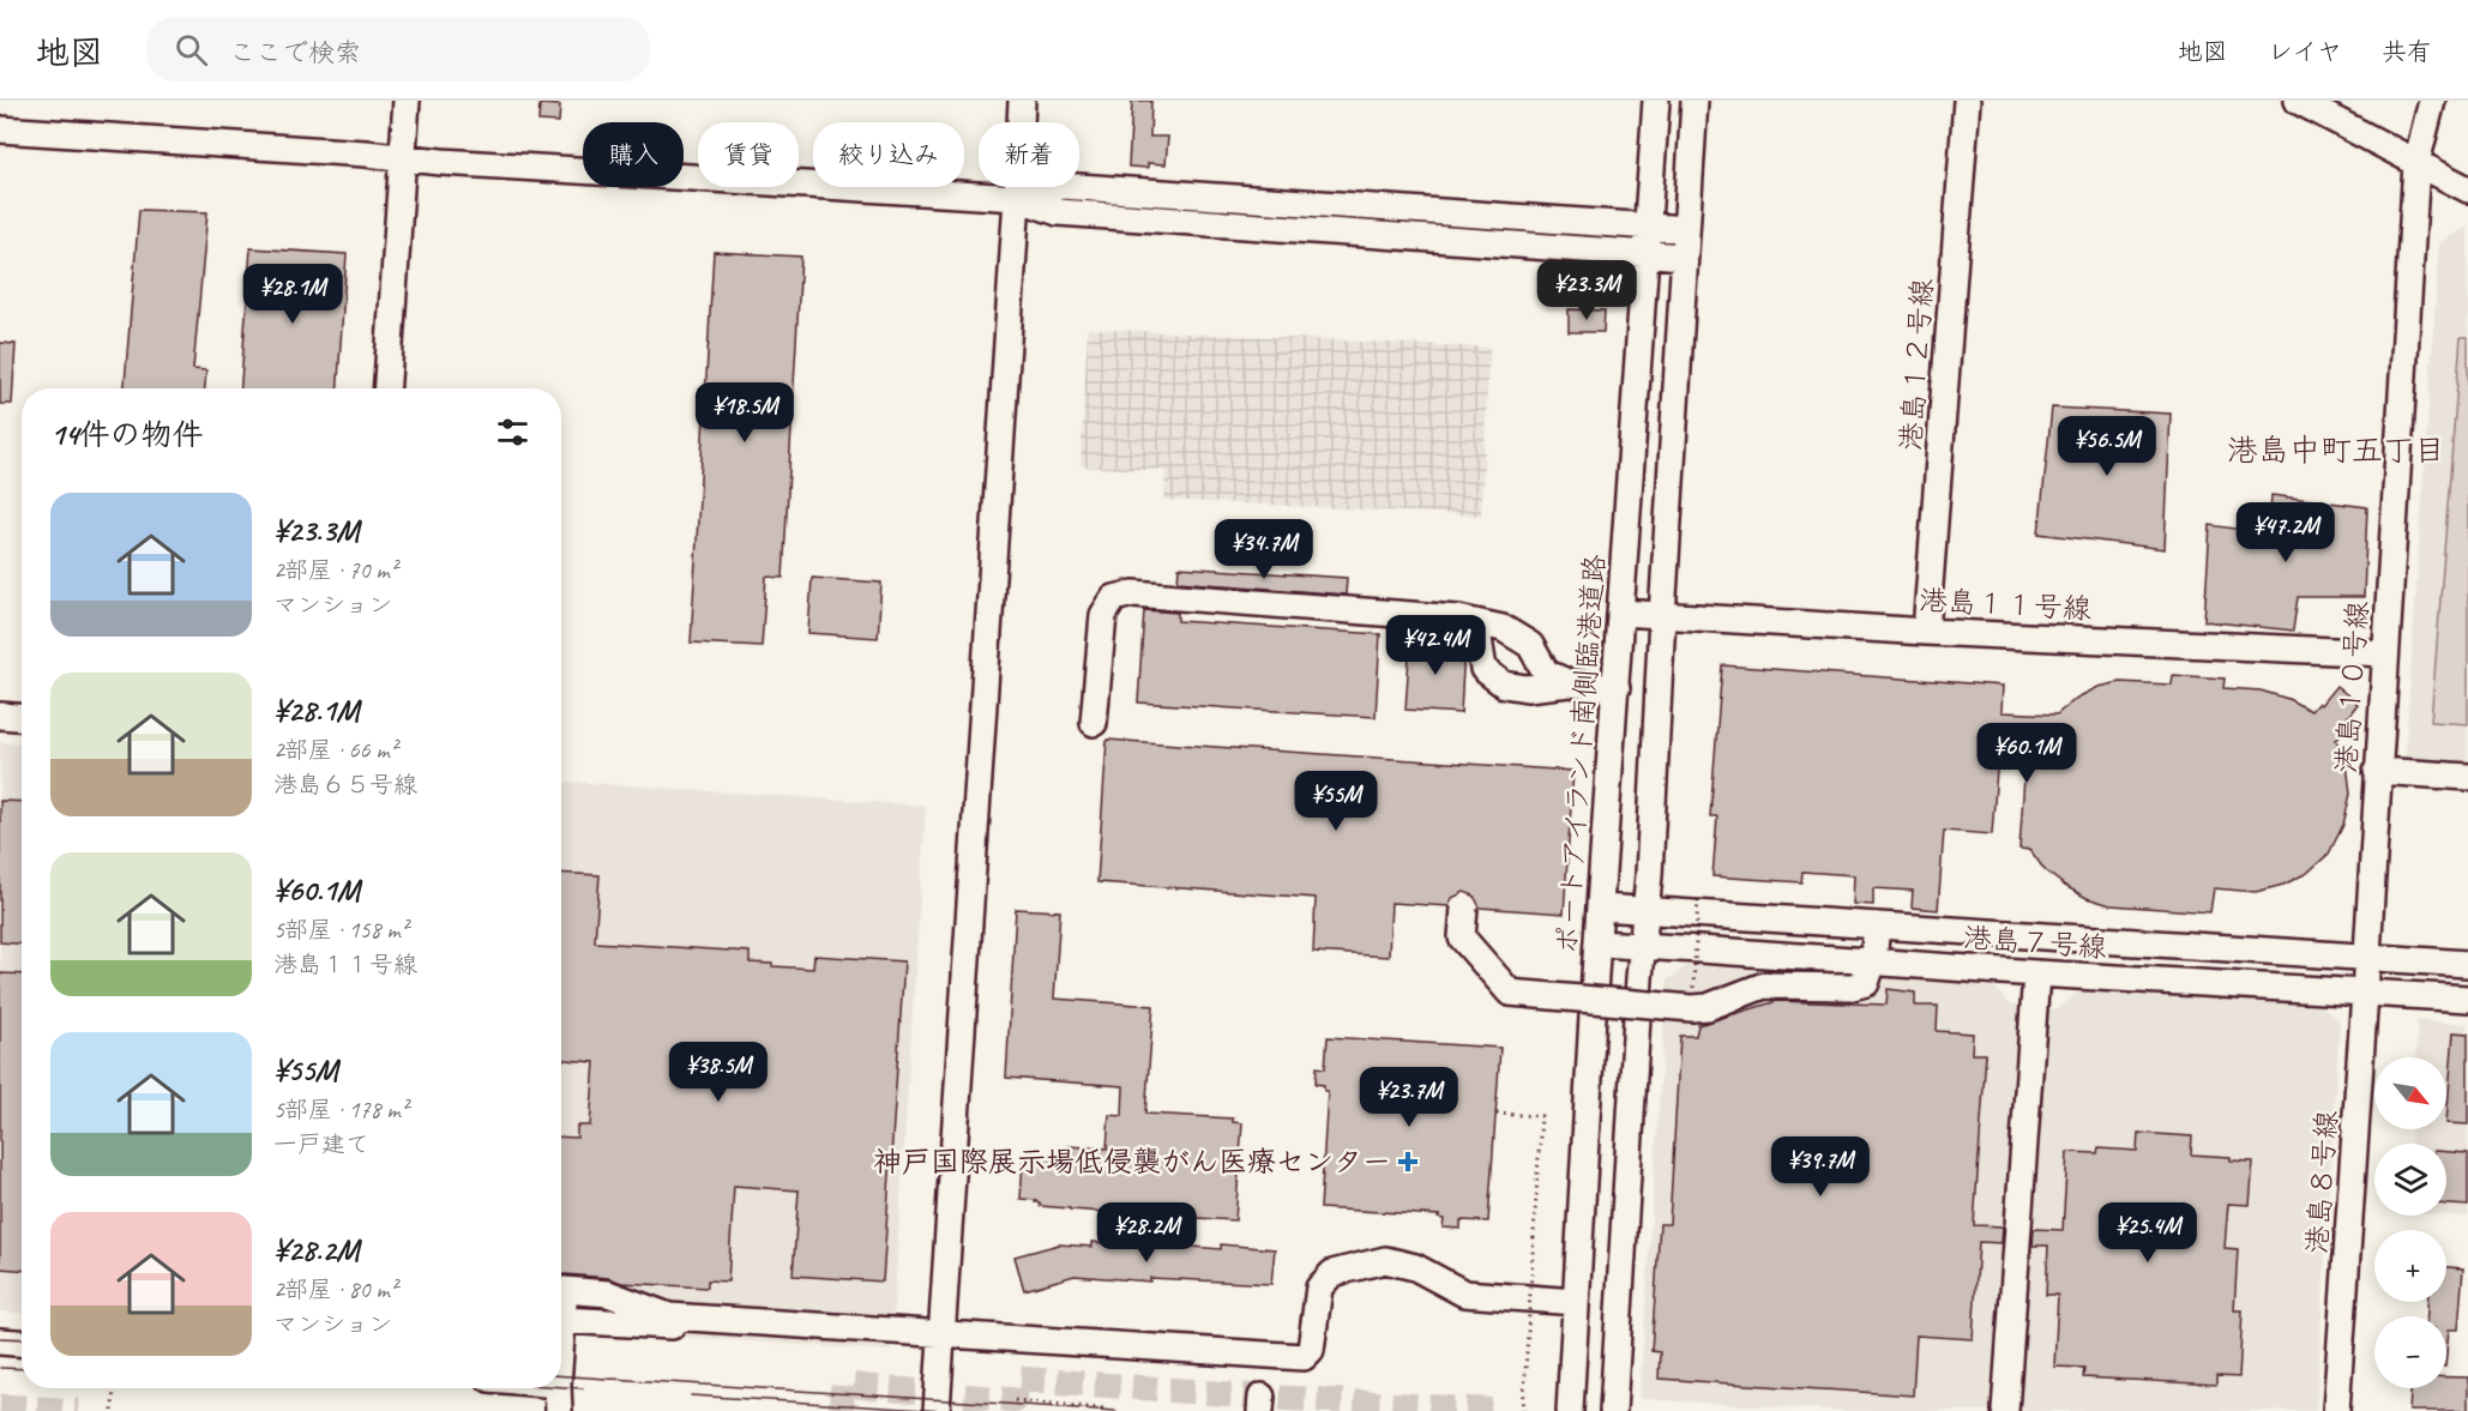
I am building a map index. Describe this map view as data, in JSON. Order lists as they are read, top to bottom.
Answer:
{
  "streets": {
    "street": [
      "港島１２号線",
      "港島１１号線",
      "港島１０号線",
      "ポートアイランド南側臨港道路",
      "港島７号線",
      "港島８号線"
    ]
  },
  "crossings": [
    ["港島１２号線", "港島１１号線"],
    ["港島１１号線", "港島１０号線"],
    ["港島１１号線", "ポートアイランド南側臨港道路"],
    ["港島１０号線", "港島７号線"],
    ["港島１０号線", "港島８号線"],
    ["ポートアイランド南側臨港道路", "港島７号線"],
    ["港島７号線", "港島８号線"]
  ],
  "districts": ["港島中町五丁目"],
  "places": {
    "health": ["神戸国際展示場低侵襲がん医療センター"]
  },
  "north": "bottom right",
  "page": {
    "header": "地図",
    "search": "ここで検索",
    "nav": ["地図", "レイヤ", "共有"],
    "chip": [
      "購入",
      "賃貸",
      "絞り込み",
      "新着"
    ],
    "price": [
      "¥23.3M",
      "¥28.1M",
      "¥18.5M",
      "¥56.5M",
      "¥47.2M",
      "¥34.7M",
      "¥42.4M",
      "¥60.1M",
      "¥55M",
      "¥38.5M",
      "¥23.7M",
      "¥39.7M",
      "¥28.2M",
      "¥25.4M"
    ],
    "heading": "14件の物件",
    "list": [
      {
        "name": "¥23.3M",
        "note": "2部屋 · 70 m² · マンション"
      },
      {
        "name": "¥28.1M",
        "note": "2部屋 · 66 m² · 港島６５号線"
      },
      {
        "name": "¥60.1M",
        "note": "5部屋 · 158 m² · 港島１１号線"
      },
      {
        "name": "¥55M",
        "note": "5部屋 · 178 m² · 一戸建て"
      },
      {
        "name": "¥28.2M",
        "note": "2部屋 · 80 m² · マンション"
      }
    ],
    "map_buttons": ["+", "−"]
  }
}
